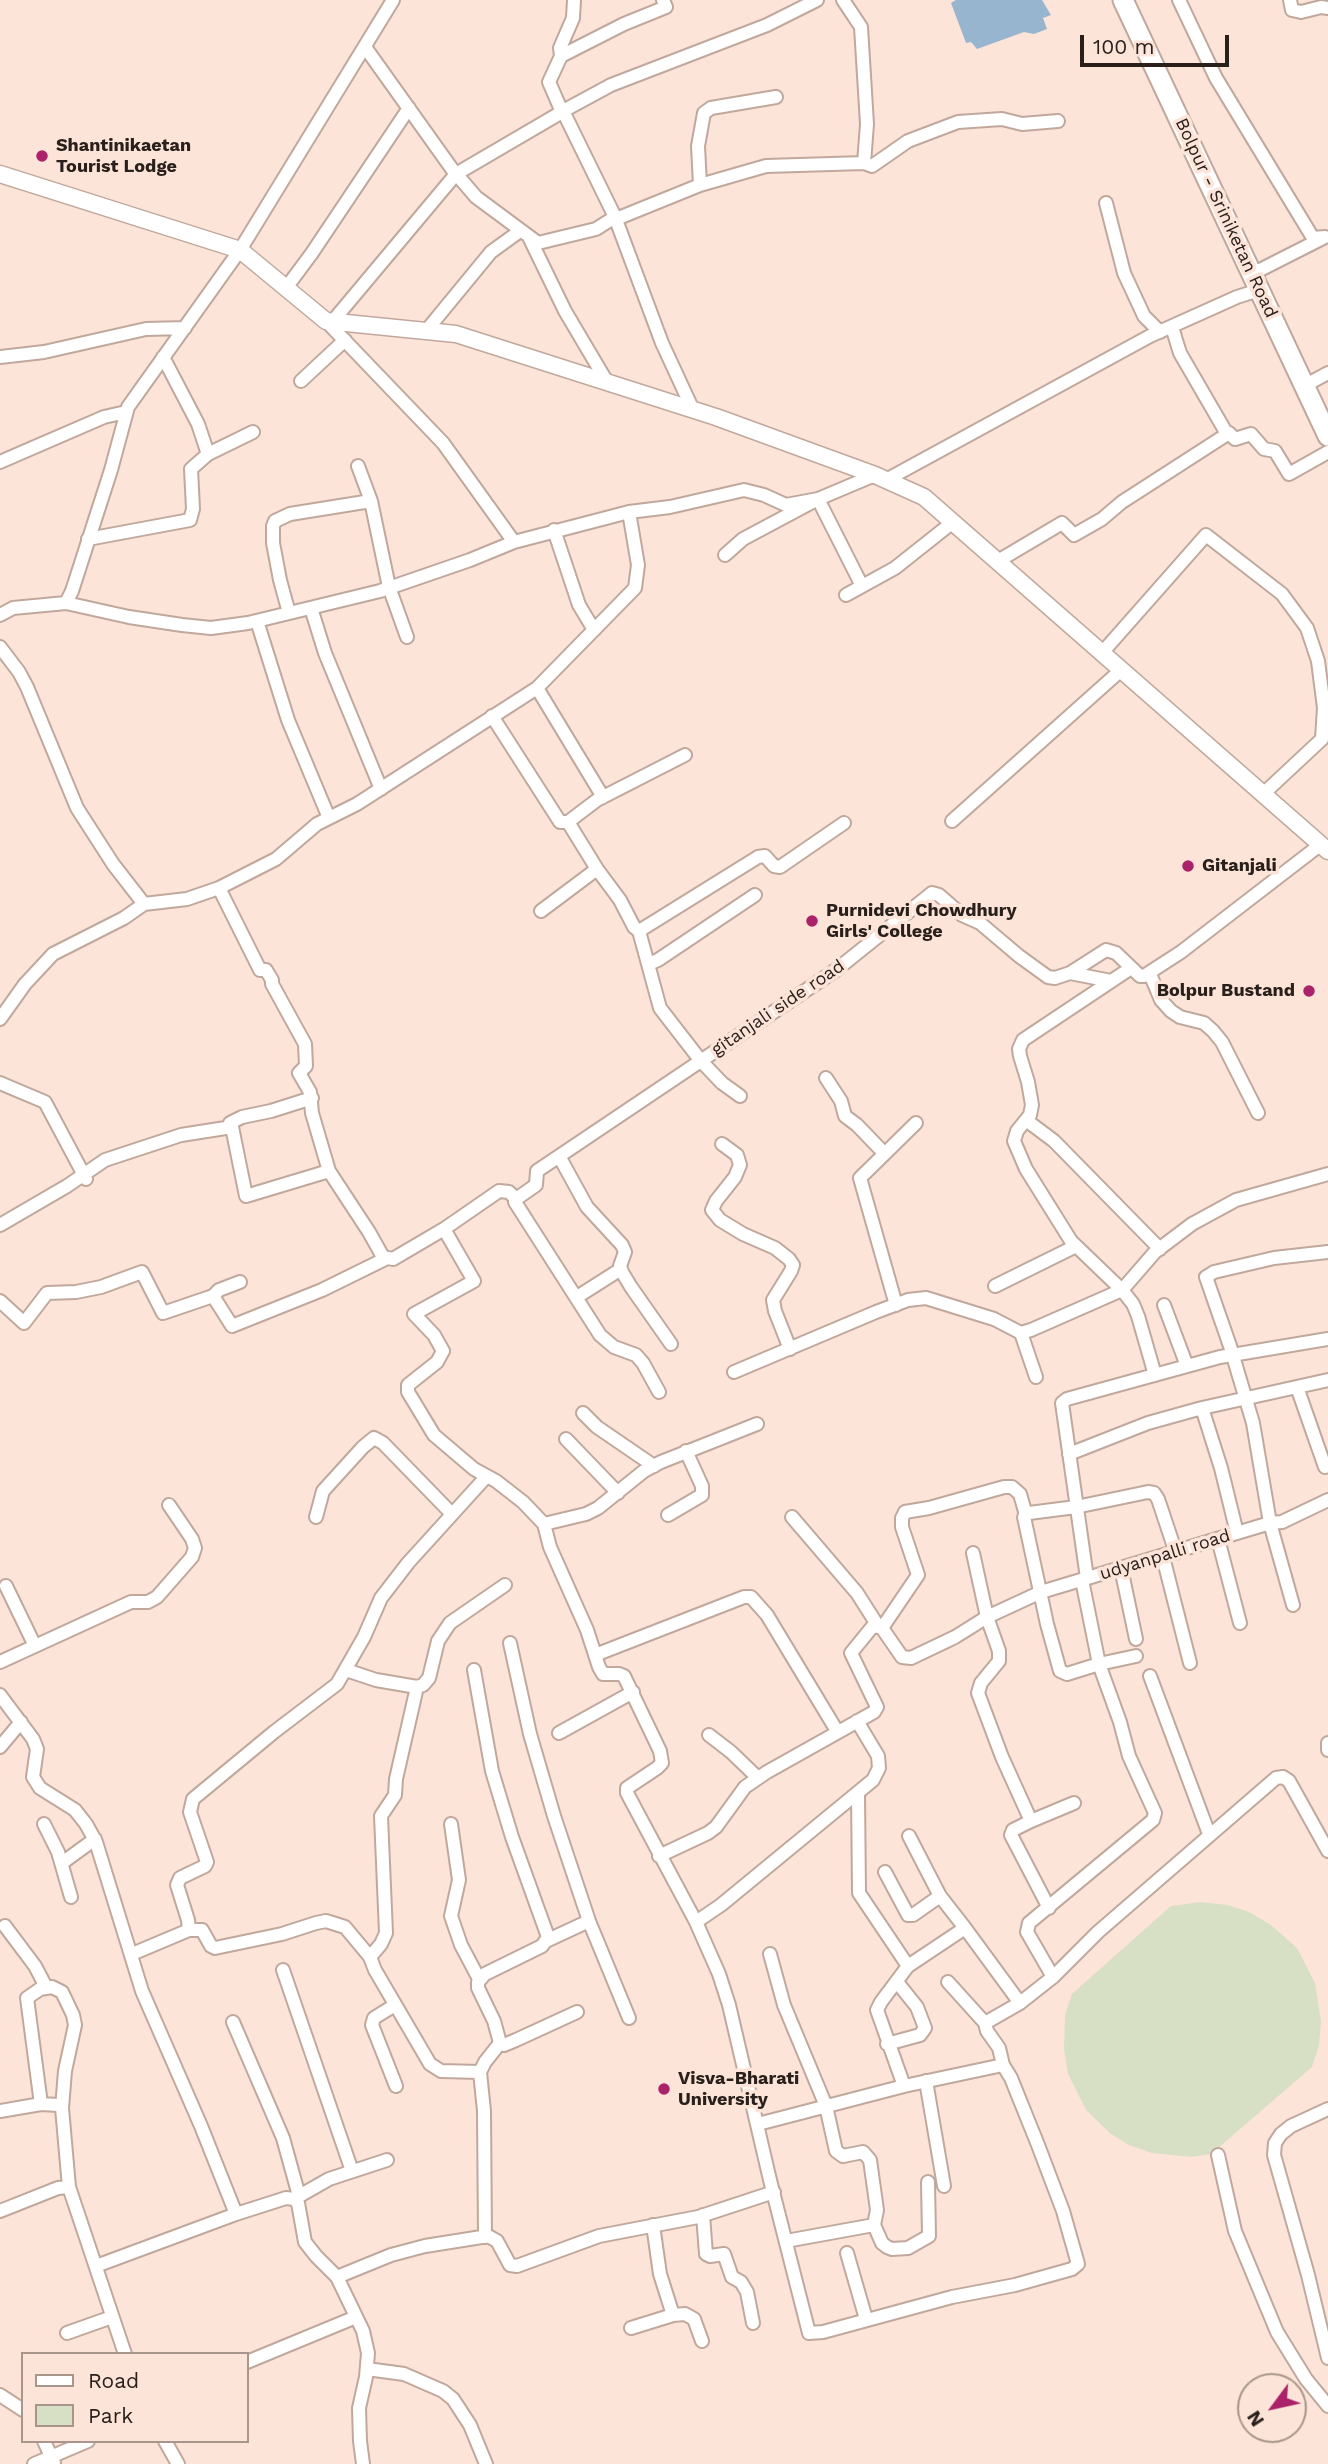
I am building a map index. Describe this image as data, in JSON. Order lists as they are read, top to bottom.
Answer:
{
  "streets": {
    "main road": ["Bolpur - Sriniketan Road"],
    "street": ["gitanjali side road", "udyanpalli road"]
  },
  "places": [
    "Shantinikaetan Tourist Lodge",
    "Gitanjali",
    "Purnidevi Chowdhury Girls' College",
    "Bolpur Bustand",
    "Visva-Bharati University"
  ],
  "legend": ["Road", "Park"],
  "scale_bar": "100 m",
  "north": "bottom left"
}
